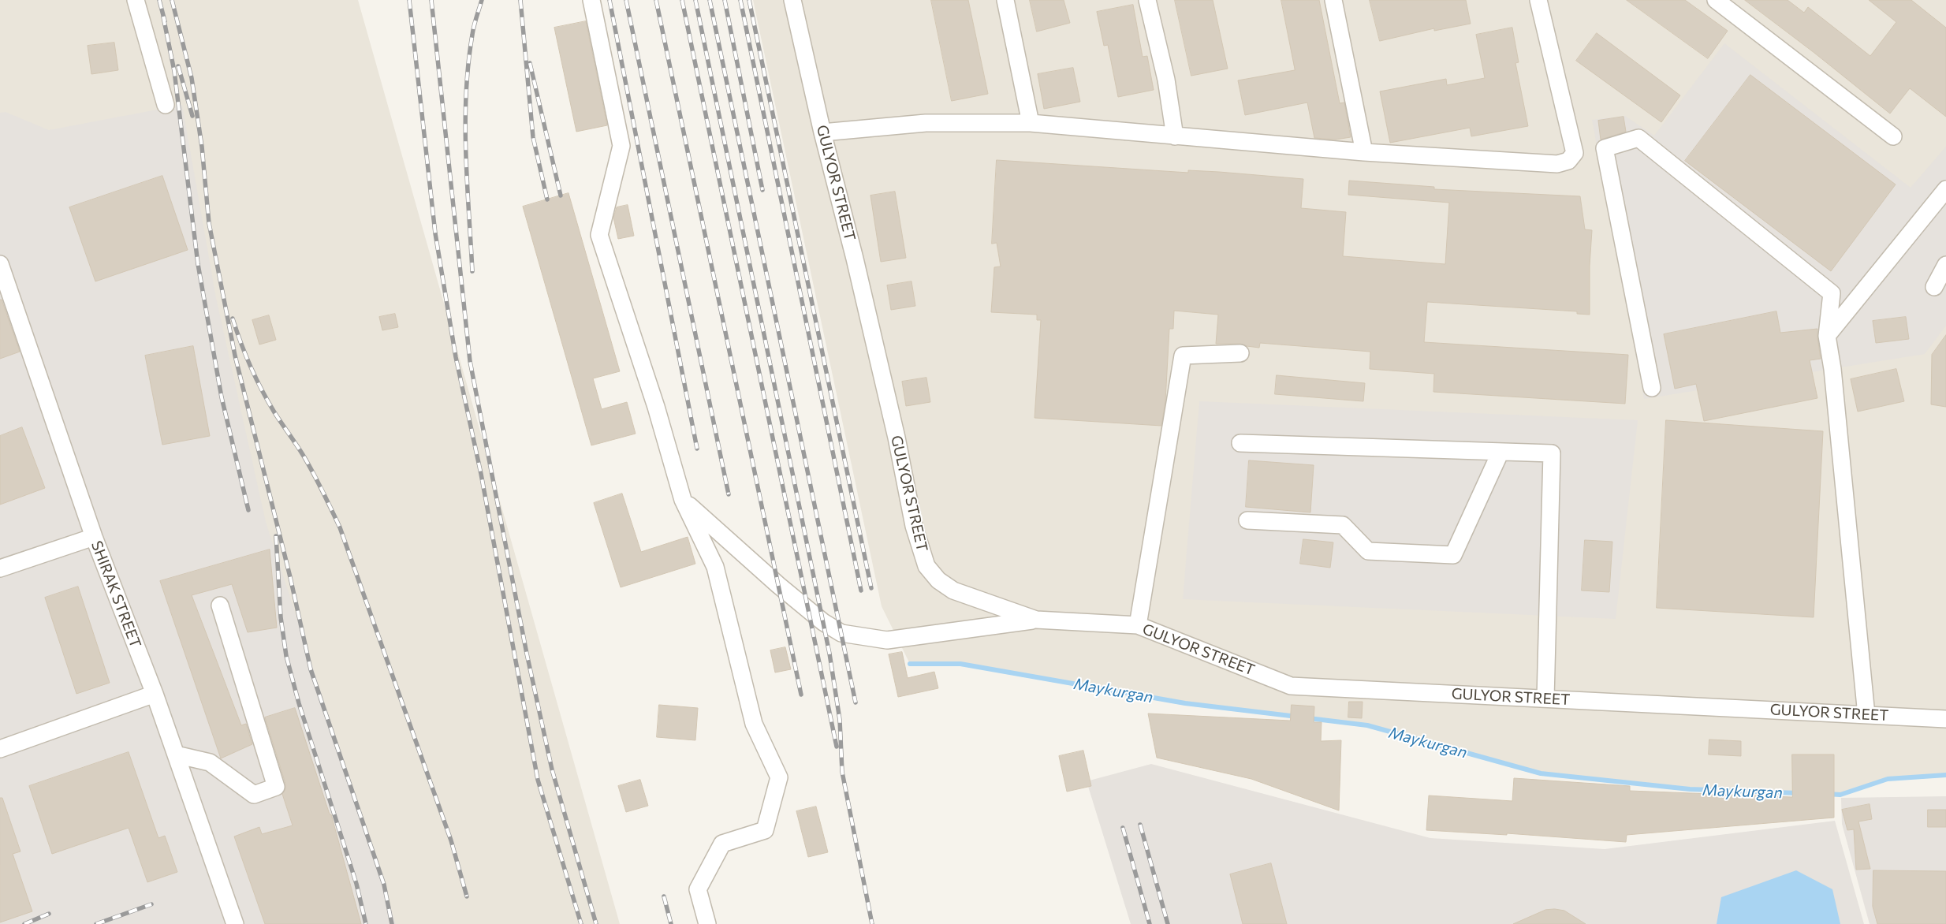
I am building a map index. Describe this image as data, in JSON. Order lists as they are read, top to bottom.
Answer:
{
  "streets": {
    "street": ["GULYOR STREET", "SHIRAK STREET"]
  },
  "water": ["Maykurgan"]
}
